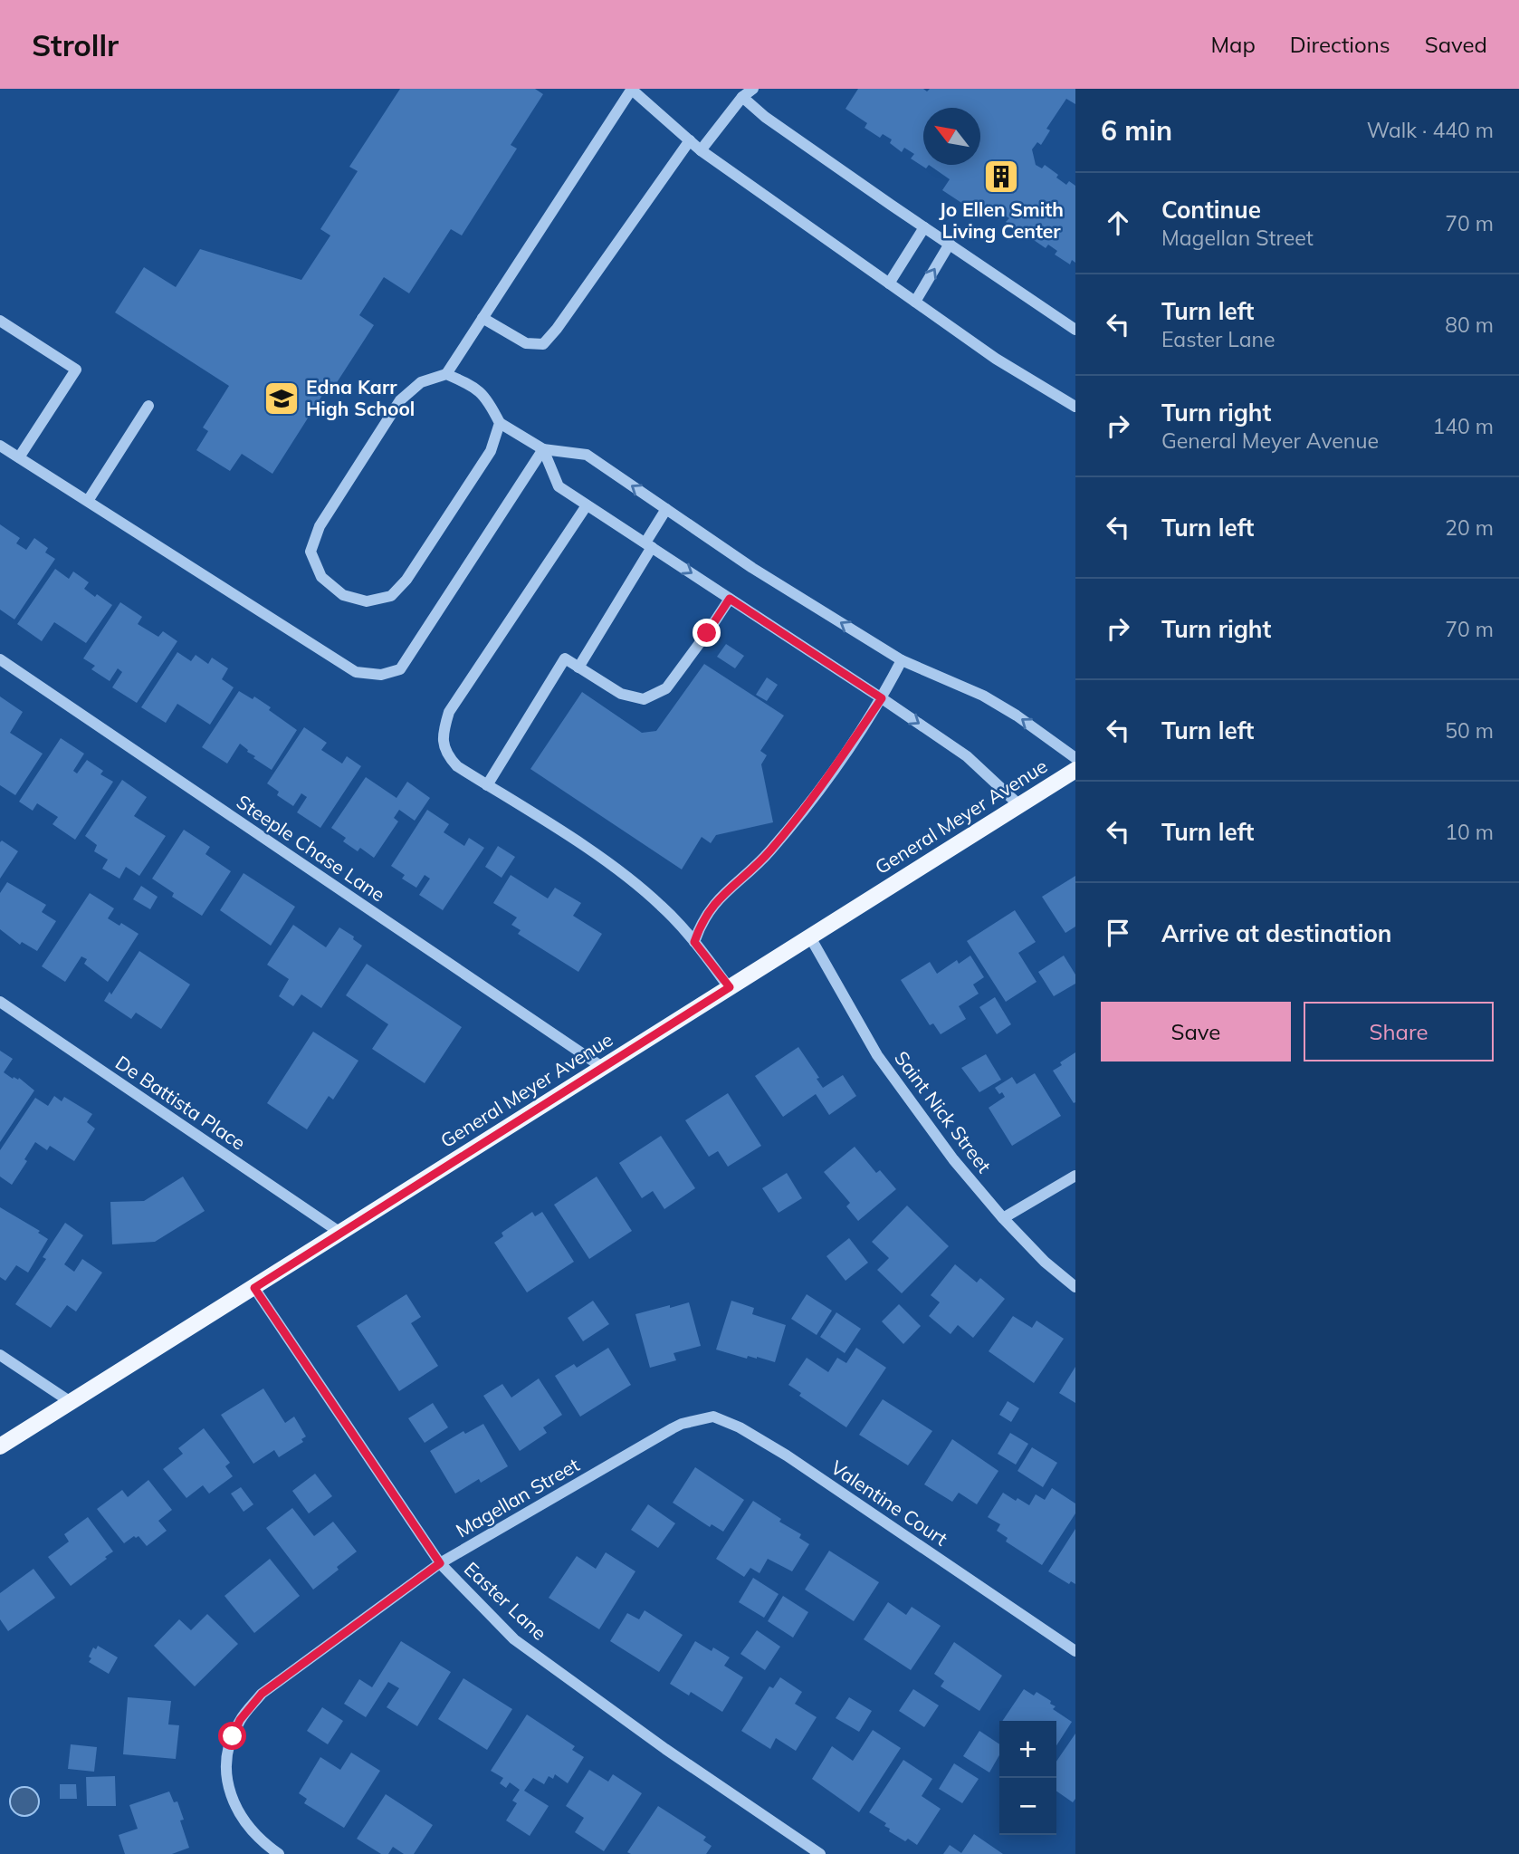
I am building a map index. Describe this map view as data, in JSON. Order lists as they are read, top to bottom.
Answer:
{
  "streets": {
    "main road": ["General Meyer Avenue"],
    "street": [
      "Steeple Chase Lane",
      "De Battista Place",
      "Saint Nick Street",
      "Magellan Street",
      "Valentine Court",
      "Easter Lane"
    ]
  },
  "crossings": [
    ["General Meyer Avenue", "Steeple Chase Lane"],
    ["General Meyer Avenue", "De Battista Place"],
    ["General Meyer Avenue", "Saint Nick Street"],
    ["General Meyer Avenue", "Easter Lane"],
    ["Magellan Street", "Valentine Court"],
    ["Magellan Street", "Easter Lane"]
  ],
  "places": {
    "building": ["Jo Ellen Smith Living Center"],
    "school or university": ["Edna Karr High School"]
  },
  "north": "top left",
  "page": {
    "header": "Strollr",
    "nav": ["Map", "Directions", "Saved"],
    "heading": ["6 min", "Walk · 440 m"],
    "list": [
      ["Continue", "Magellan Street", "70 m"],
      ["Turn left", "Easter Lane", "80 m"],
      ["Turn right", "General Meyer Avenue", "140 m"],
      ["Turn left", "20 m"],
      ["Turn right", "70 m"],
      ["Turn left", "50 m"],
      ["Turn left", "10 m"],
      "Arrive at destination"
    ],
    "buttons": ["Save", "Share"],
    "map_buttons": ["+", "−"]
  }
}
